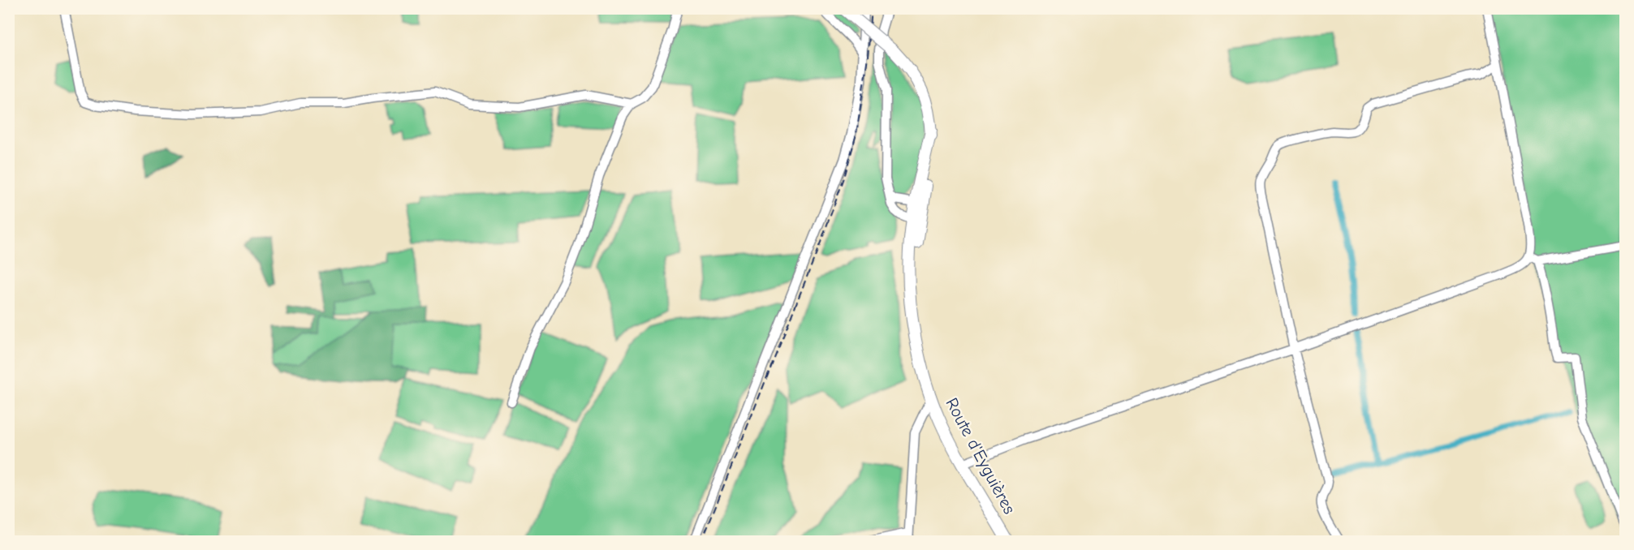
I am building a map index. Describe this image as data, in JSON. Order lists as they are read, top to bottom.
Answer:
{
  "streets": {
    "main road": ["Route d'Eyguières"]
  }
}
